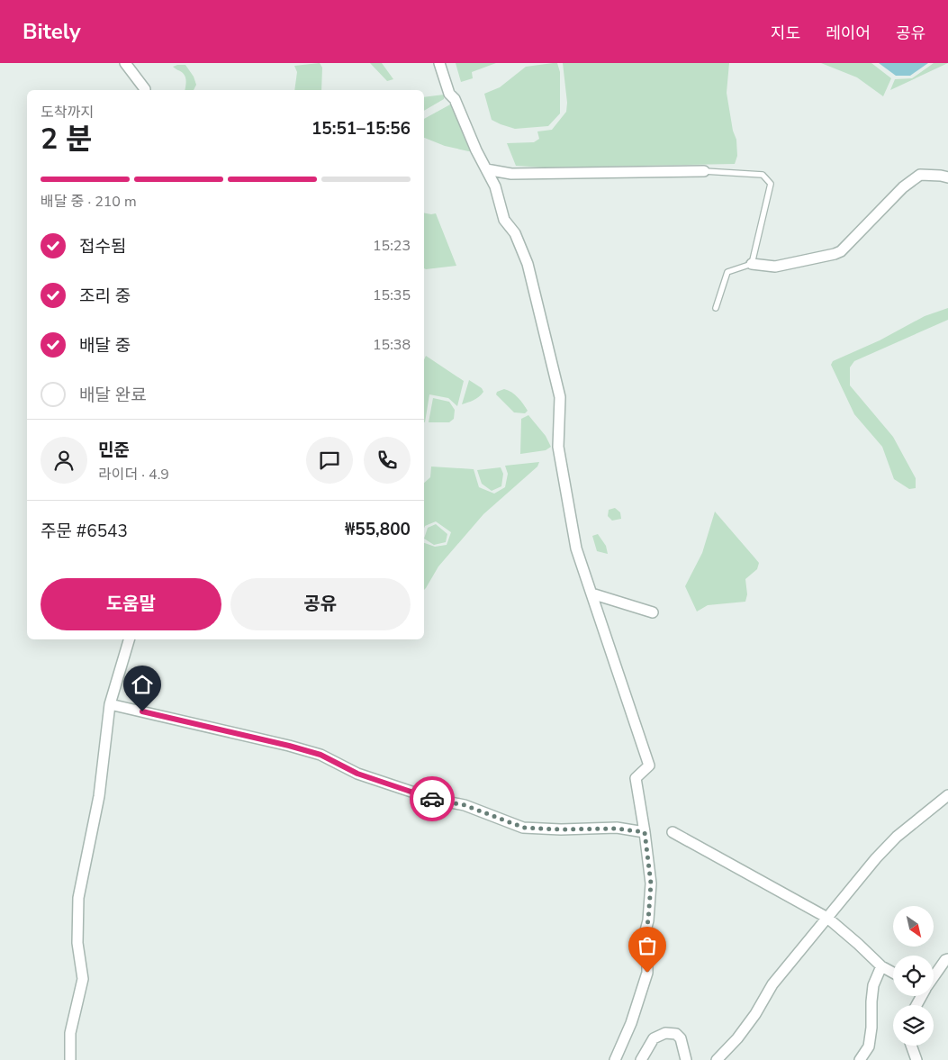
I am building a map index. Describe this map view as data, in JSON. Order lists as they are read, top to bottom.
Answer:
{
  "north": "bottom right",
  "page": {
    "header": "Bitely",
    "nav": ["지도", "레이어", "공유"],
    "heading": ["2 분", "도착까지", "15:51–15:56"],
    "panel": [
      "민준",
      "라이더 · 4.9",
      "주문 #6543",
      "₩55,800"
    ],
    "bar": "배달 중 · 210 m",
    "list": [
      ["접수됨", "15:23"],
      ["조리 중", "15:35"],
      ["배달 중", "15:38"],
      "배달 완료"
    ],
    "buttons": ["도움말", "공유"]
  }
}
